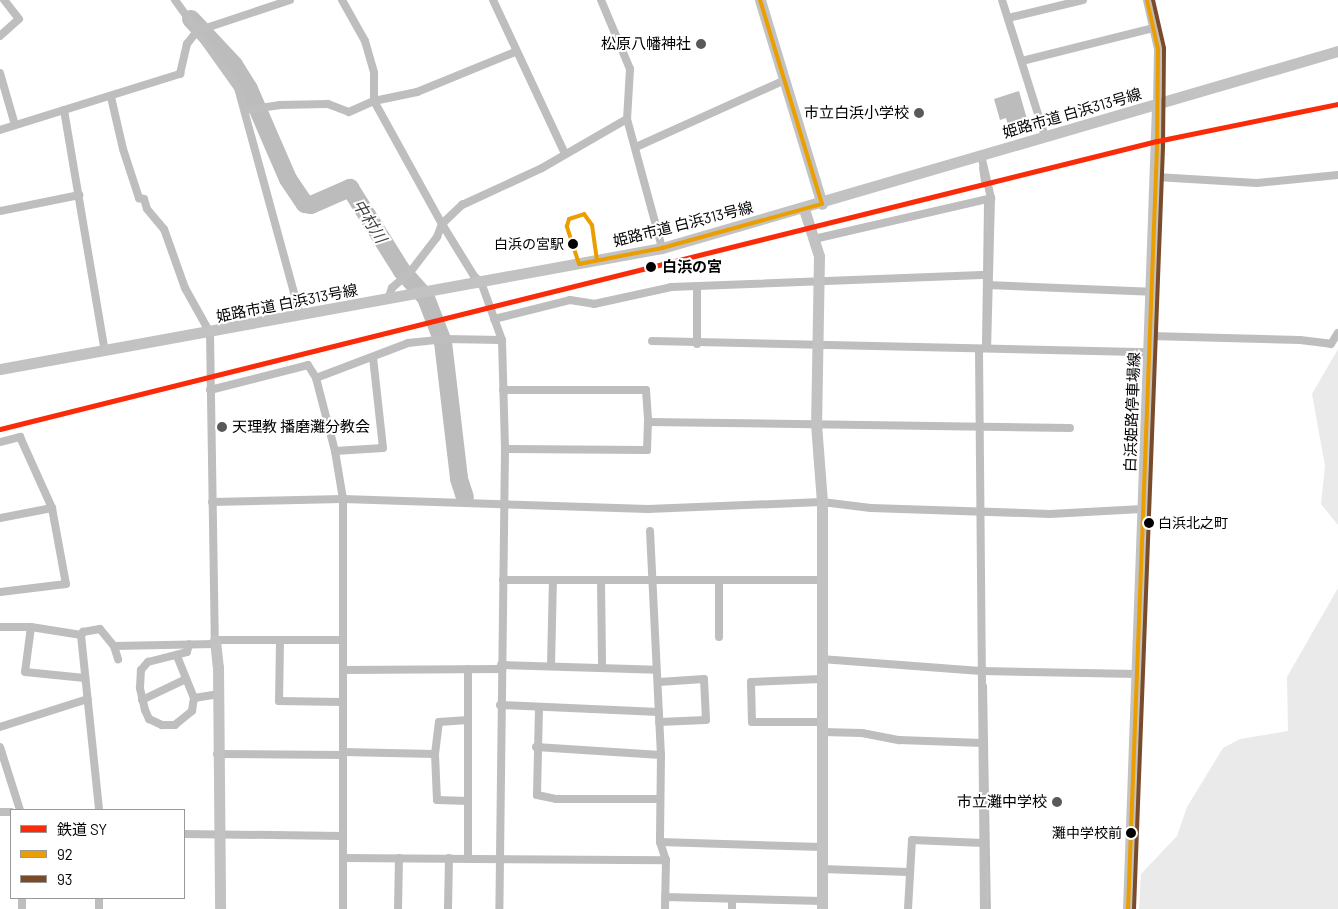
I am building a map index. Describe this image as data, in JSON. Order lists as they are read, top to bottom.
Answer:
{
  "streets": {
    "street": ["姫路市道 白浜313号線", "白浜姫路停車場線"]
  },
  "crossings": [
    ["姫路市道 白浜313号線", "白浜姫路停車場線"]
  ],
  "water": ["中村川"],
  "places": [
    "松原八幡神社",
    "市立白浜小学校",
    "白浜の宮駅",
    "白浜の宮",
    "天理教 播磨灘分教会",
    "白浜北之町",
    "市立灘中学校",
    "灘中学校前"
  ],
  "lines": ["transit line 92", "transit line 93", "rail line SY"],
  "legend": ["鉄道 SY", "92", "93"]
}
